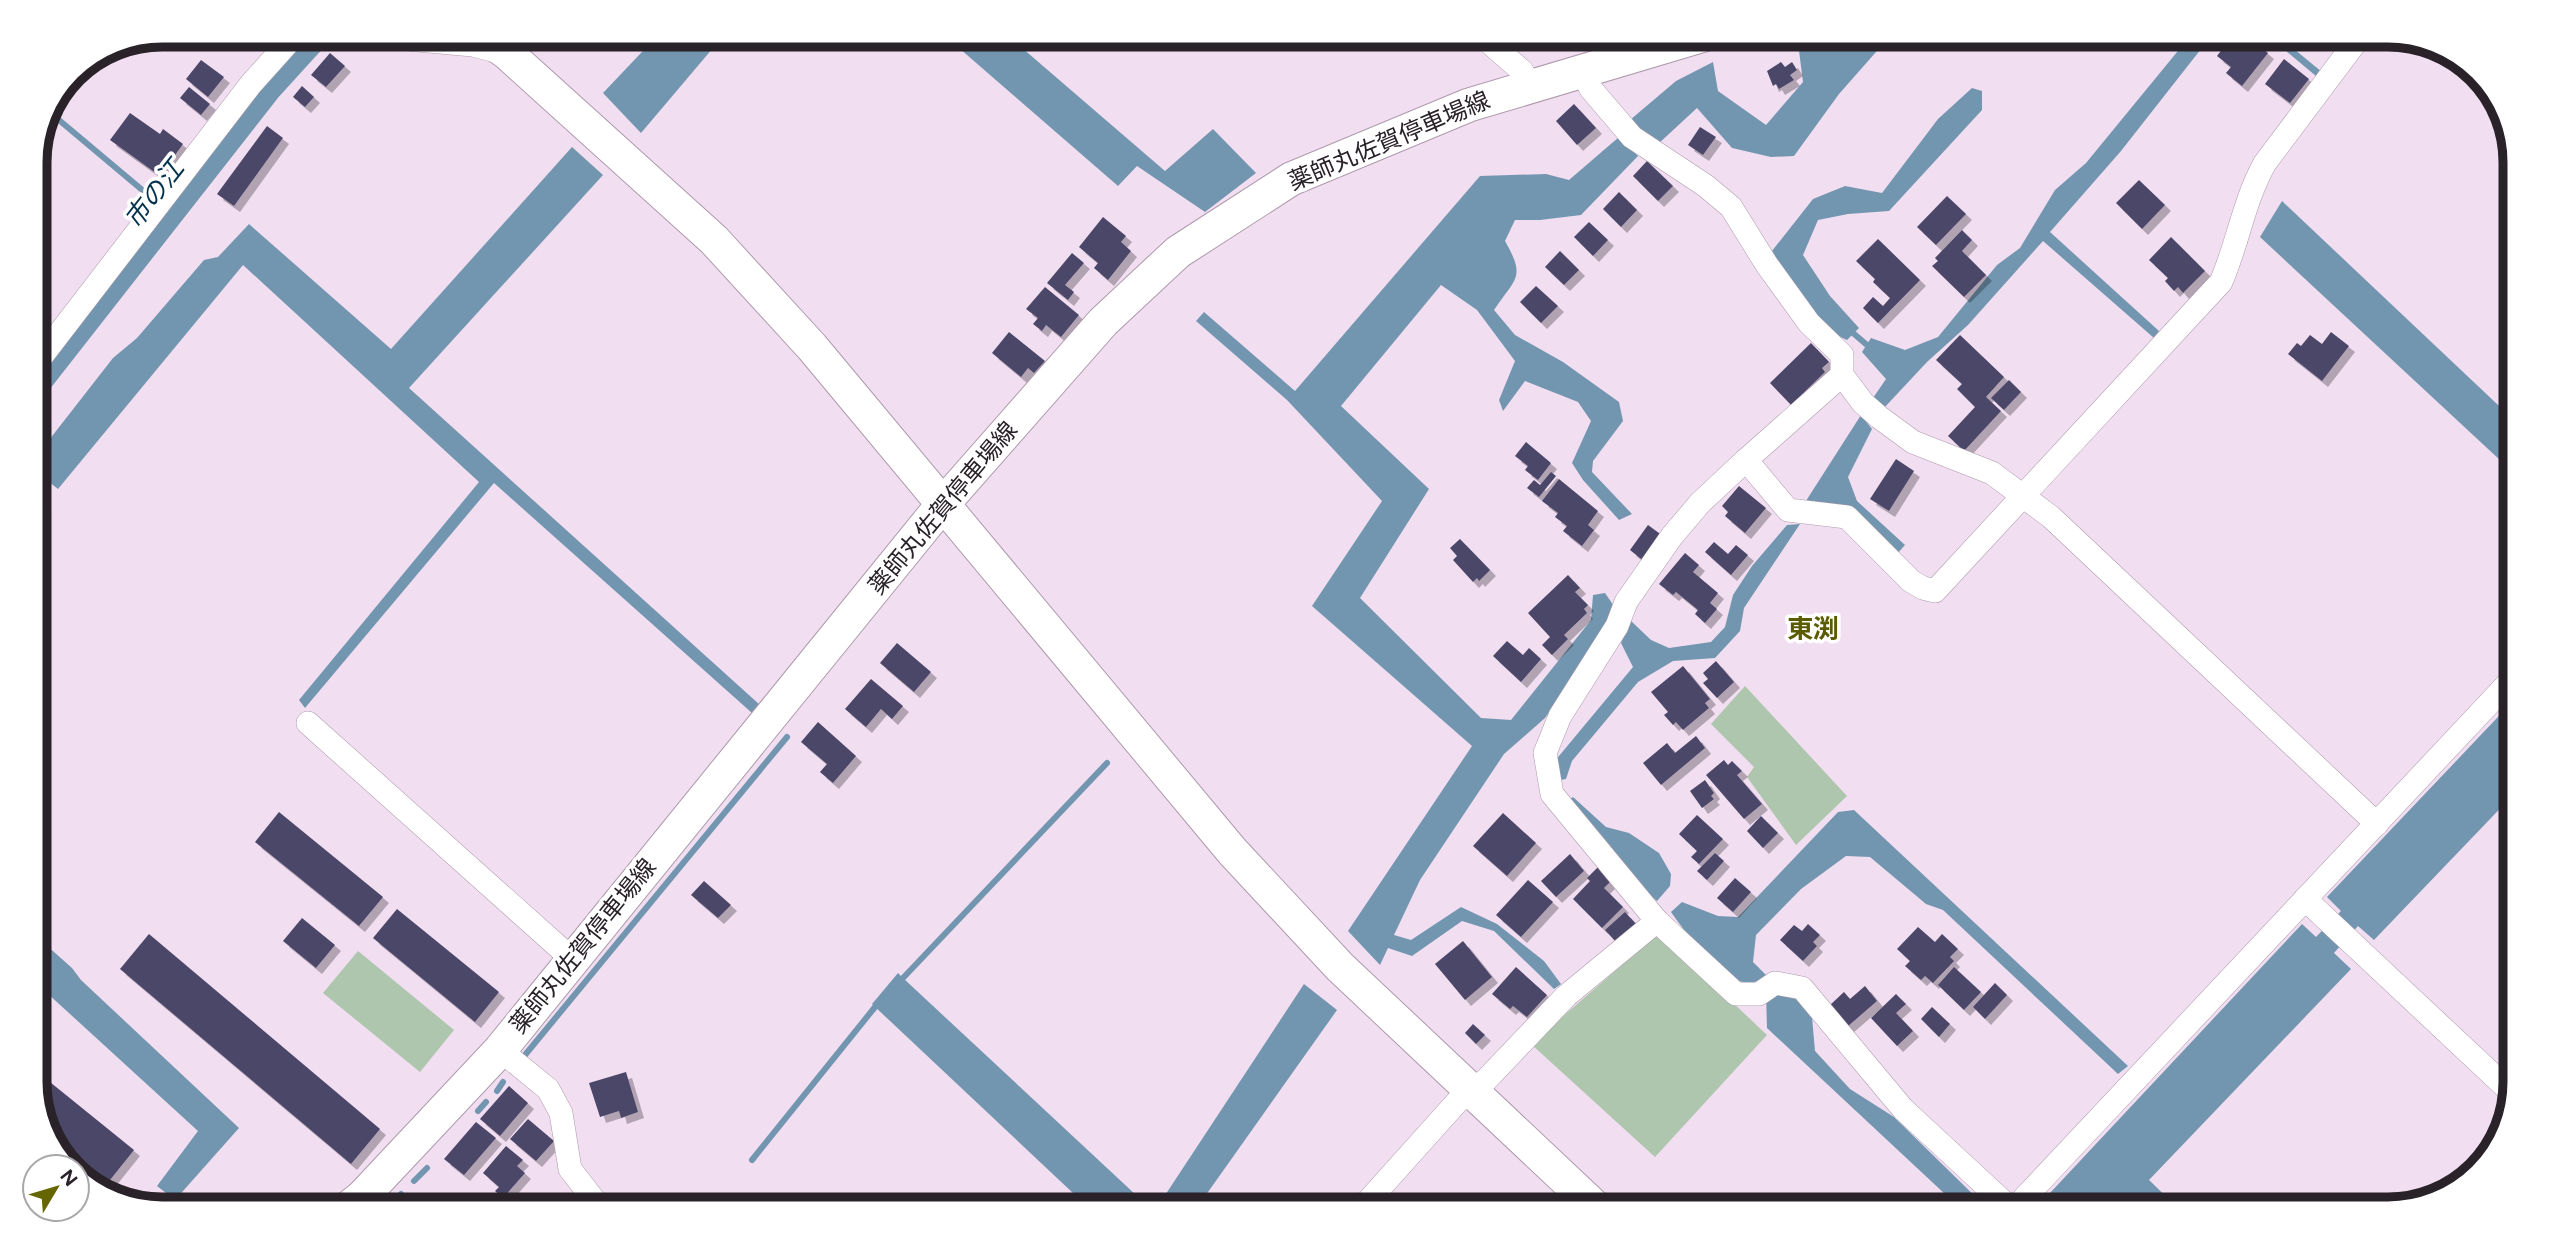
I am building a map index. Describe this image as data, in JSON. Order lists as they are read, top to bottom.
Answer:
{
  "streets": {
    "main road": ["薬師丸佐賀停車場線"]
  },
  "districts": ["東渕"],
  "water": ["市の江"],
  "north": "top right"
}
